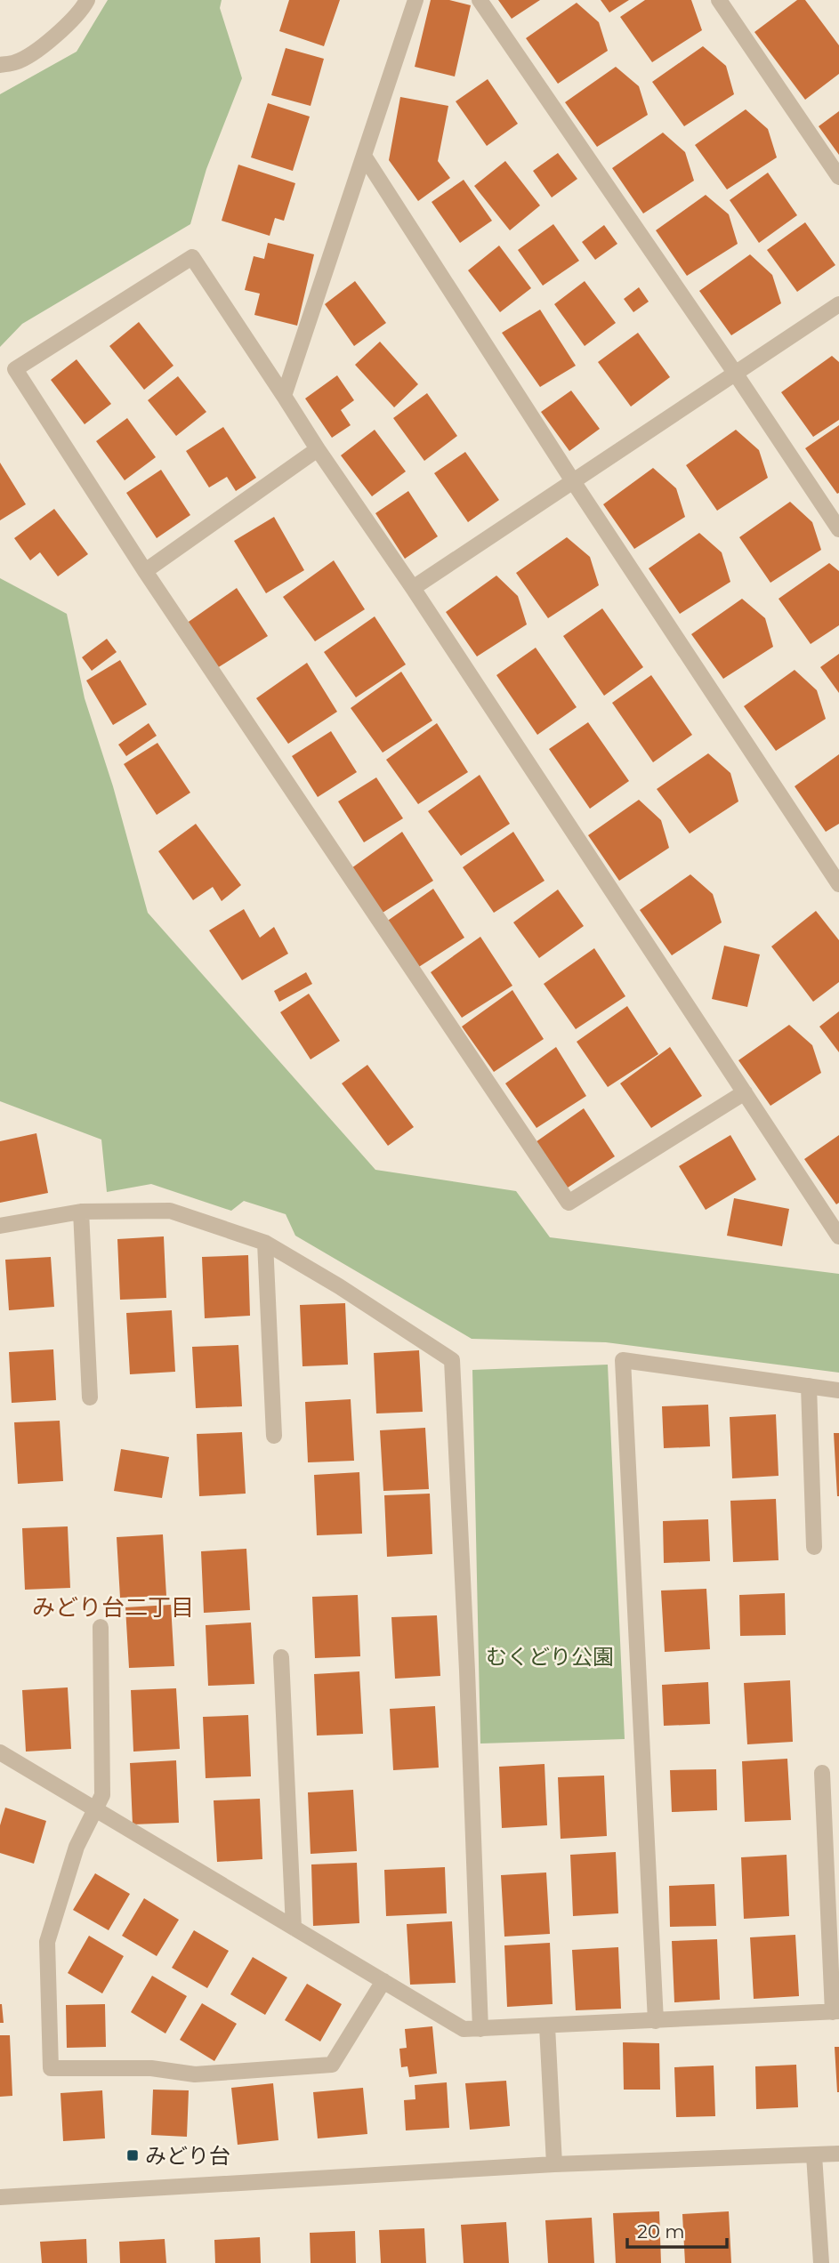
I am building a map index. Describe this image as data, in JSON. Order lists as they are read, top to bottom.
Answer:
{
  "districts": ["みどり台二丁目"],
  "parks": ["むくどり公園"],
  "places": {
    "transit": ["みどり台"]
  },
  "scale_bar": "20 m"
}
